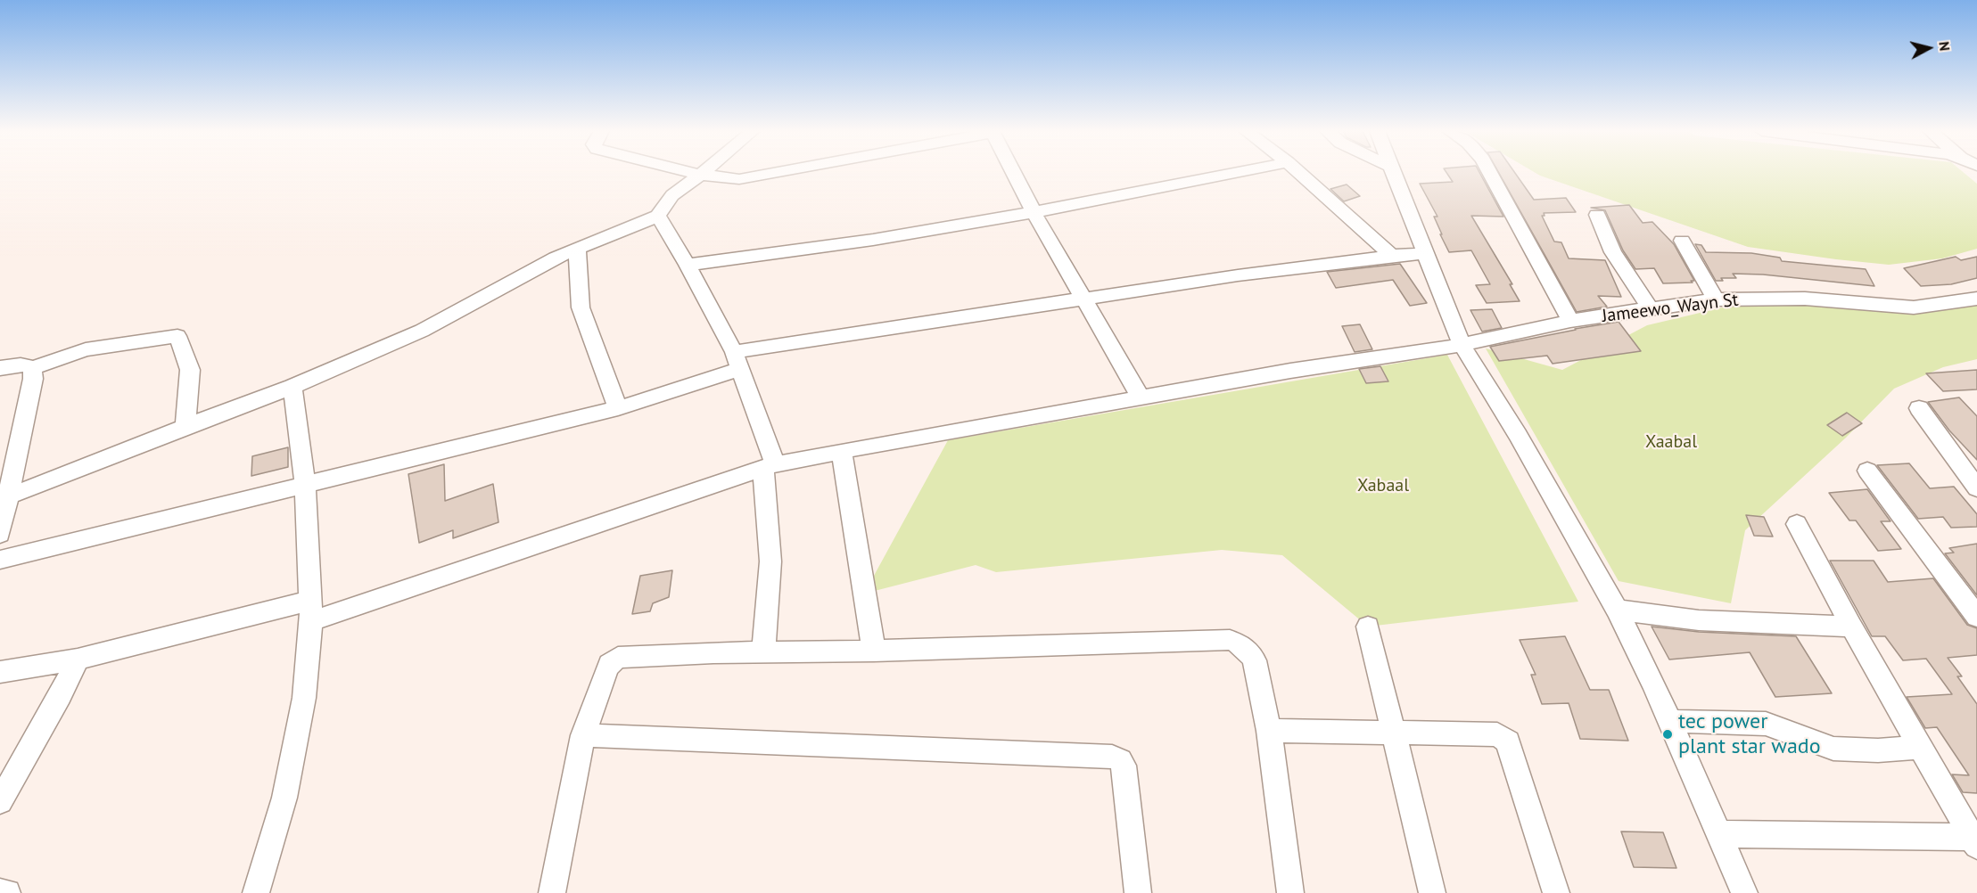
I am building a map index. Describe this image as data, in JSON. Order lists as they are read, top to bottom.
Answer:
{
  "streets": {
    "street": ["Jameewo_Wayn St"]
  },
  "parks": ["Xaabal", "Xabaal"],
  "places": ["tec power plant star wado"],
  "north": "right"
}
